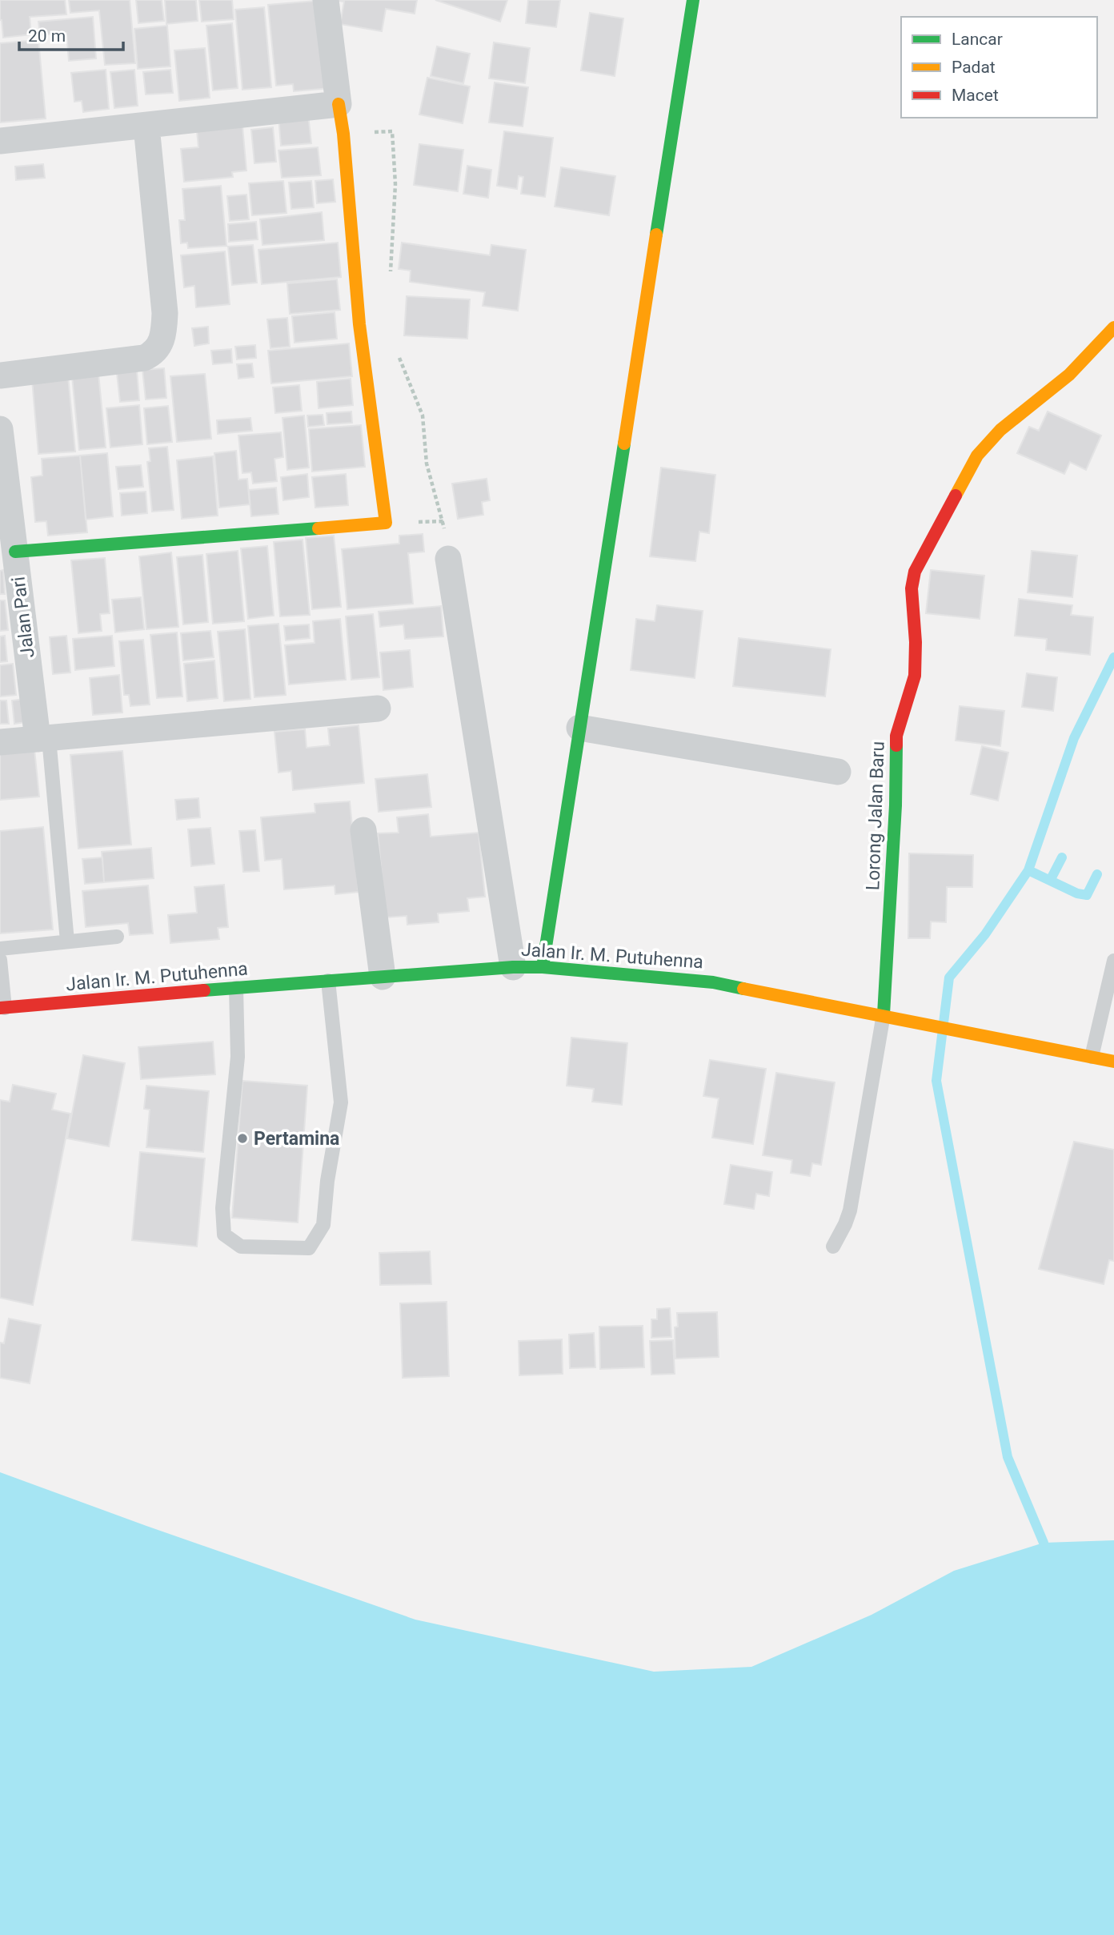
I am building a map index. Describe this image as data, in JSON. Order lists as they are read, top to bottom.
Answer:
{
  "streets": {
    "main road": ["Lorong Jalan Baru", "Jalan Ir. M. Putuhenna"],
    "street": ["Jalan Pari"]
  },
  "crossings": [
    ["Lorong Jalan Baru", "Jalan Ir. M. Putuhenna"]
  ],
  "places": ["Pertamina"],
  "legend": ["Lancar", "Padat", "Macet"],
  "scale_bar": "20 m"
}
